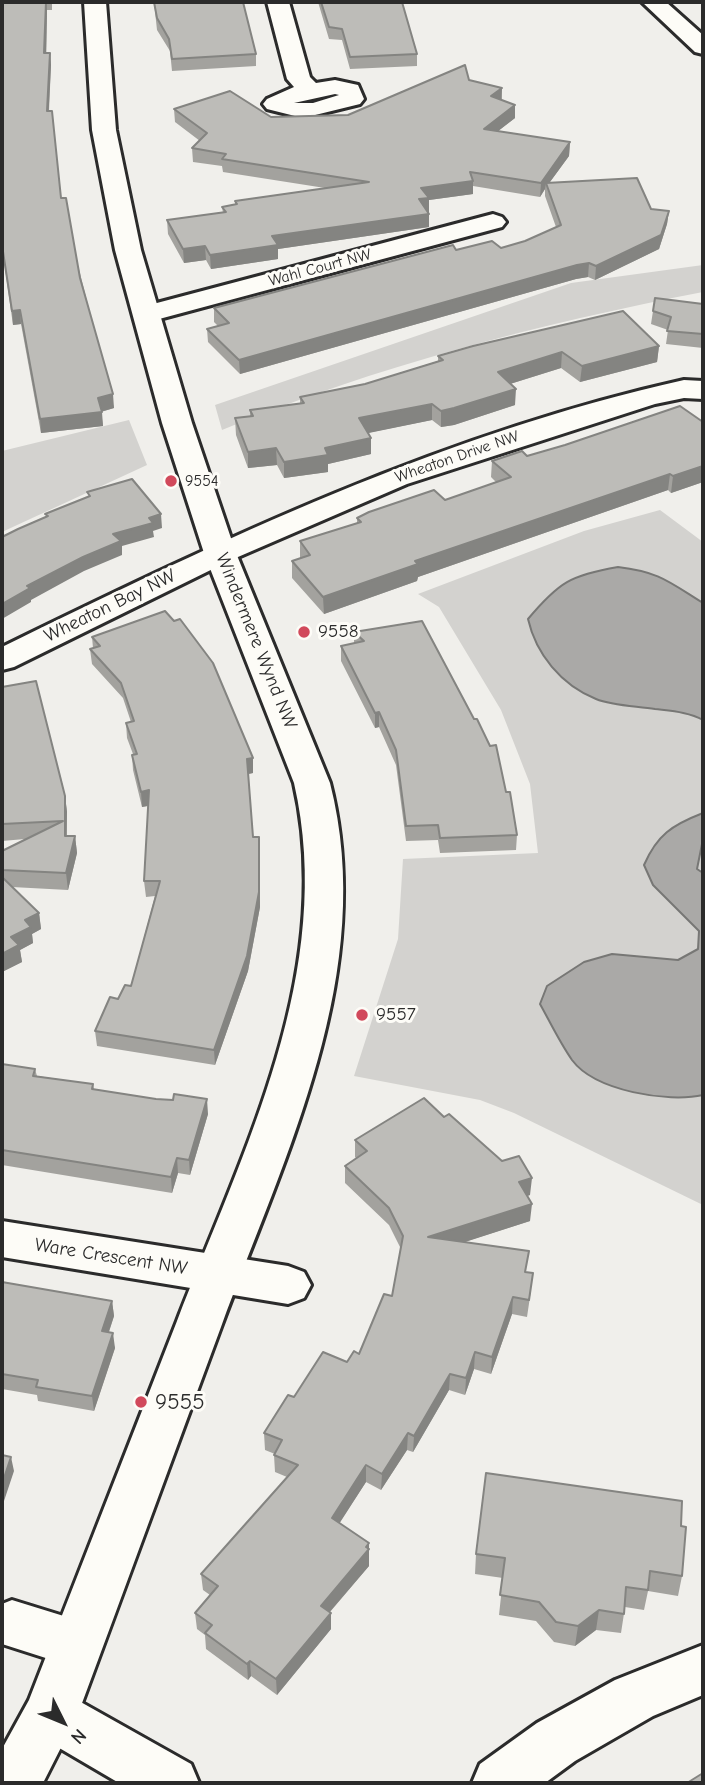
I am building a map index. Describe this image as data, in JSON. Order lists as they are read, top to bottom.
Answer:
{
  "streets": {
    "street": [
      "Wahl Court NW",
      "Wheaton Drive NW",
      "Wheaton Bay NW",
      "Windermere Wynd NW",
      "Ware Crescent NW"
    ]
  },
  "crossings": [
    ["Wahl Court NW", "Windermere Wynd NW"],
    ["Wheaton Drive NW", "Wheaton Bay NW"],
    ["Wheaton Drive NW", "Windermere Wynd NW"],
    ["Wheaton Bay NW", "Windermere Wynd NW"],
    ["Windermere Wynd NW", "Ware Crescent NW"]
  ],
  "places": [
    "9554",
    "9558",
    "9557",
    "9555"
  ],
  "north": "bottom right"
}
